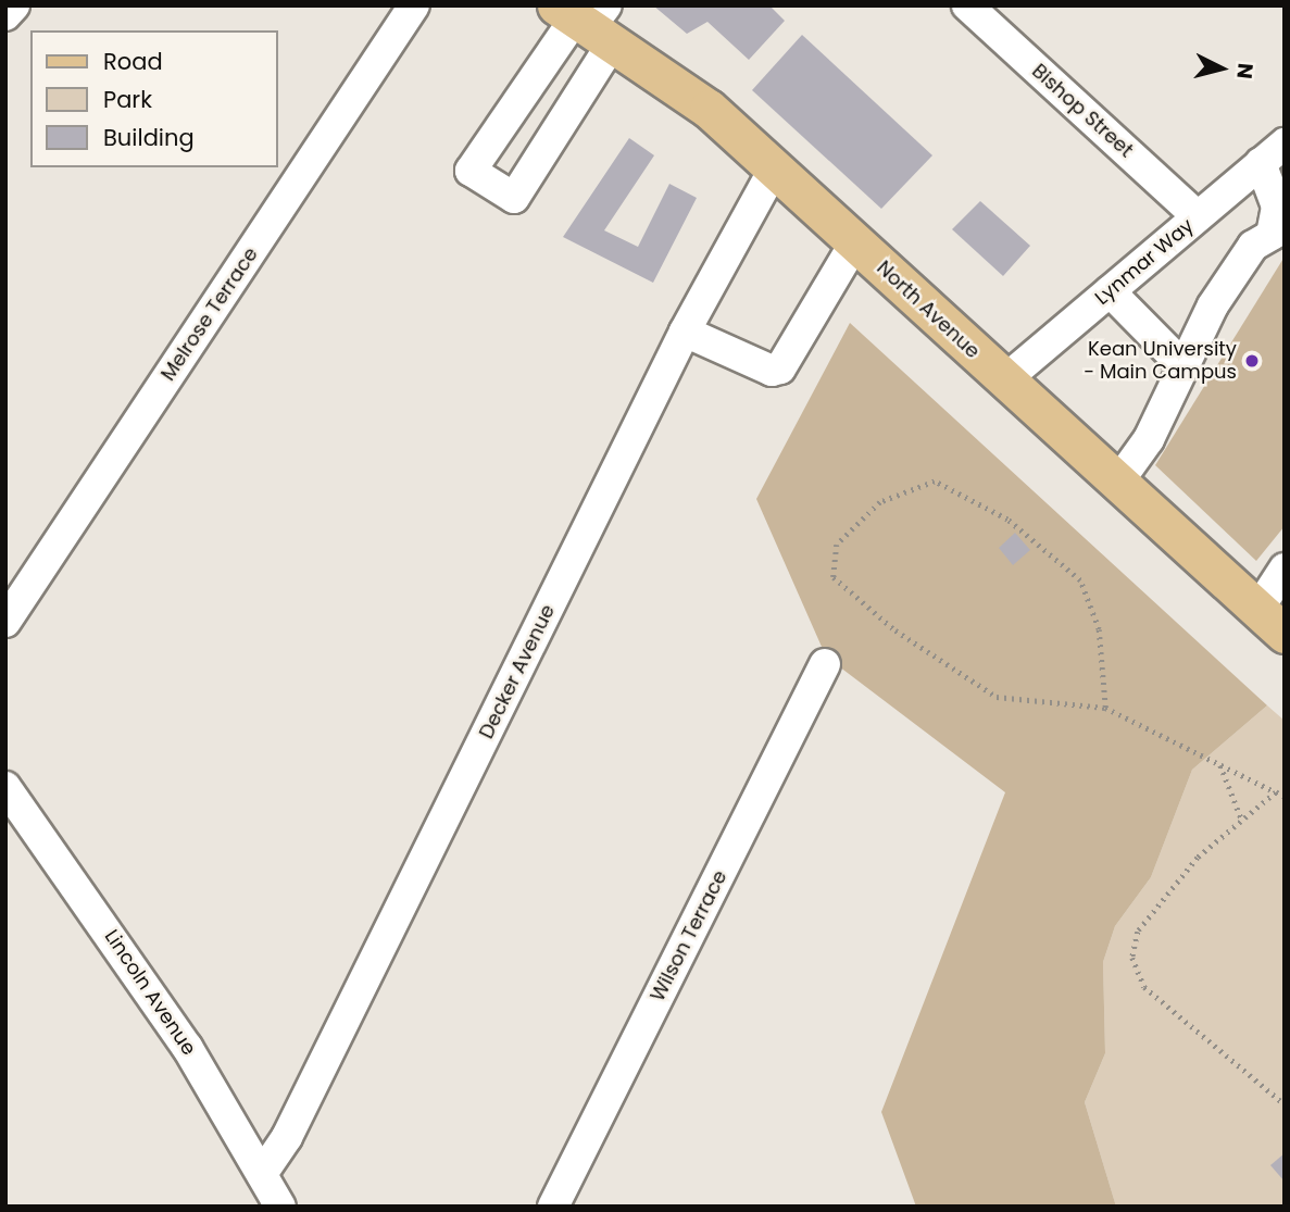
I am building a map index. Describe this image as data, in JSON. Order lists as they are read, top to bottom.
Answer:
{
  "streets": {
    "main road": ["North Avenue"],
    "street": [
      "Bishop Street",
      "Lynmar Way",
      "Melrose Terrace",
      "Decker Avenue",
      "Wilson Terrace",
      "Lincoln Avenue"
    ]
  },
  "crossings": [
    ["Bishop Street", "Lynmar Way"],
    ["Lynmar Way", "North Avenue"],
    ["North Avenue", "Decker Avenue"],
    ["Decker Avenue", "Lincoln Avenue"]
  ],
  "places": ["Kean University - Main Campus"],
  "legend": ["Road", "Park", "Building"],
  "north": "right"
}
